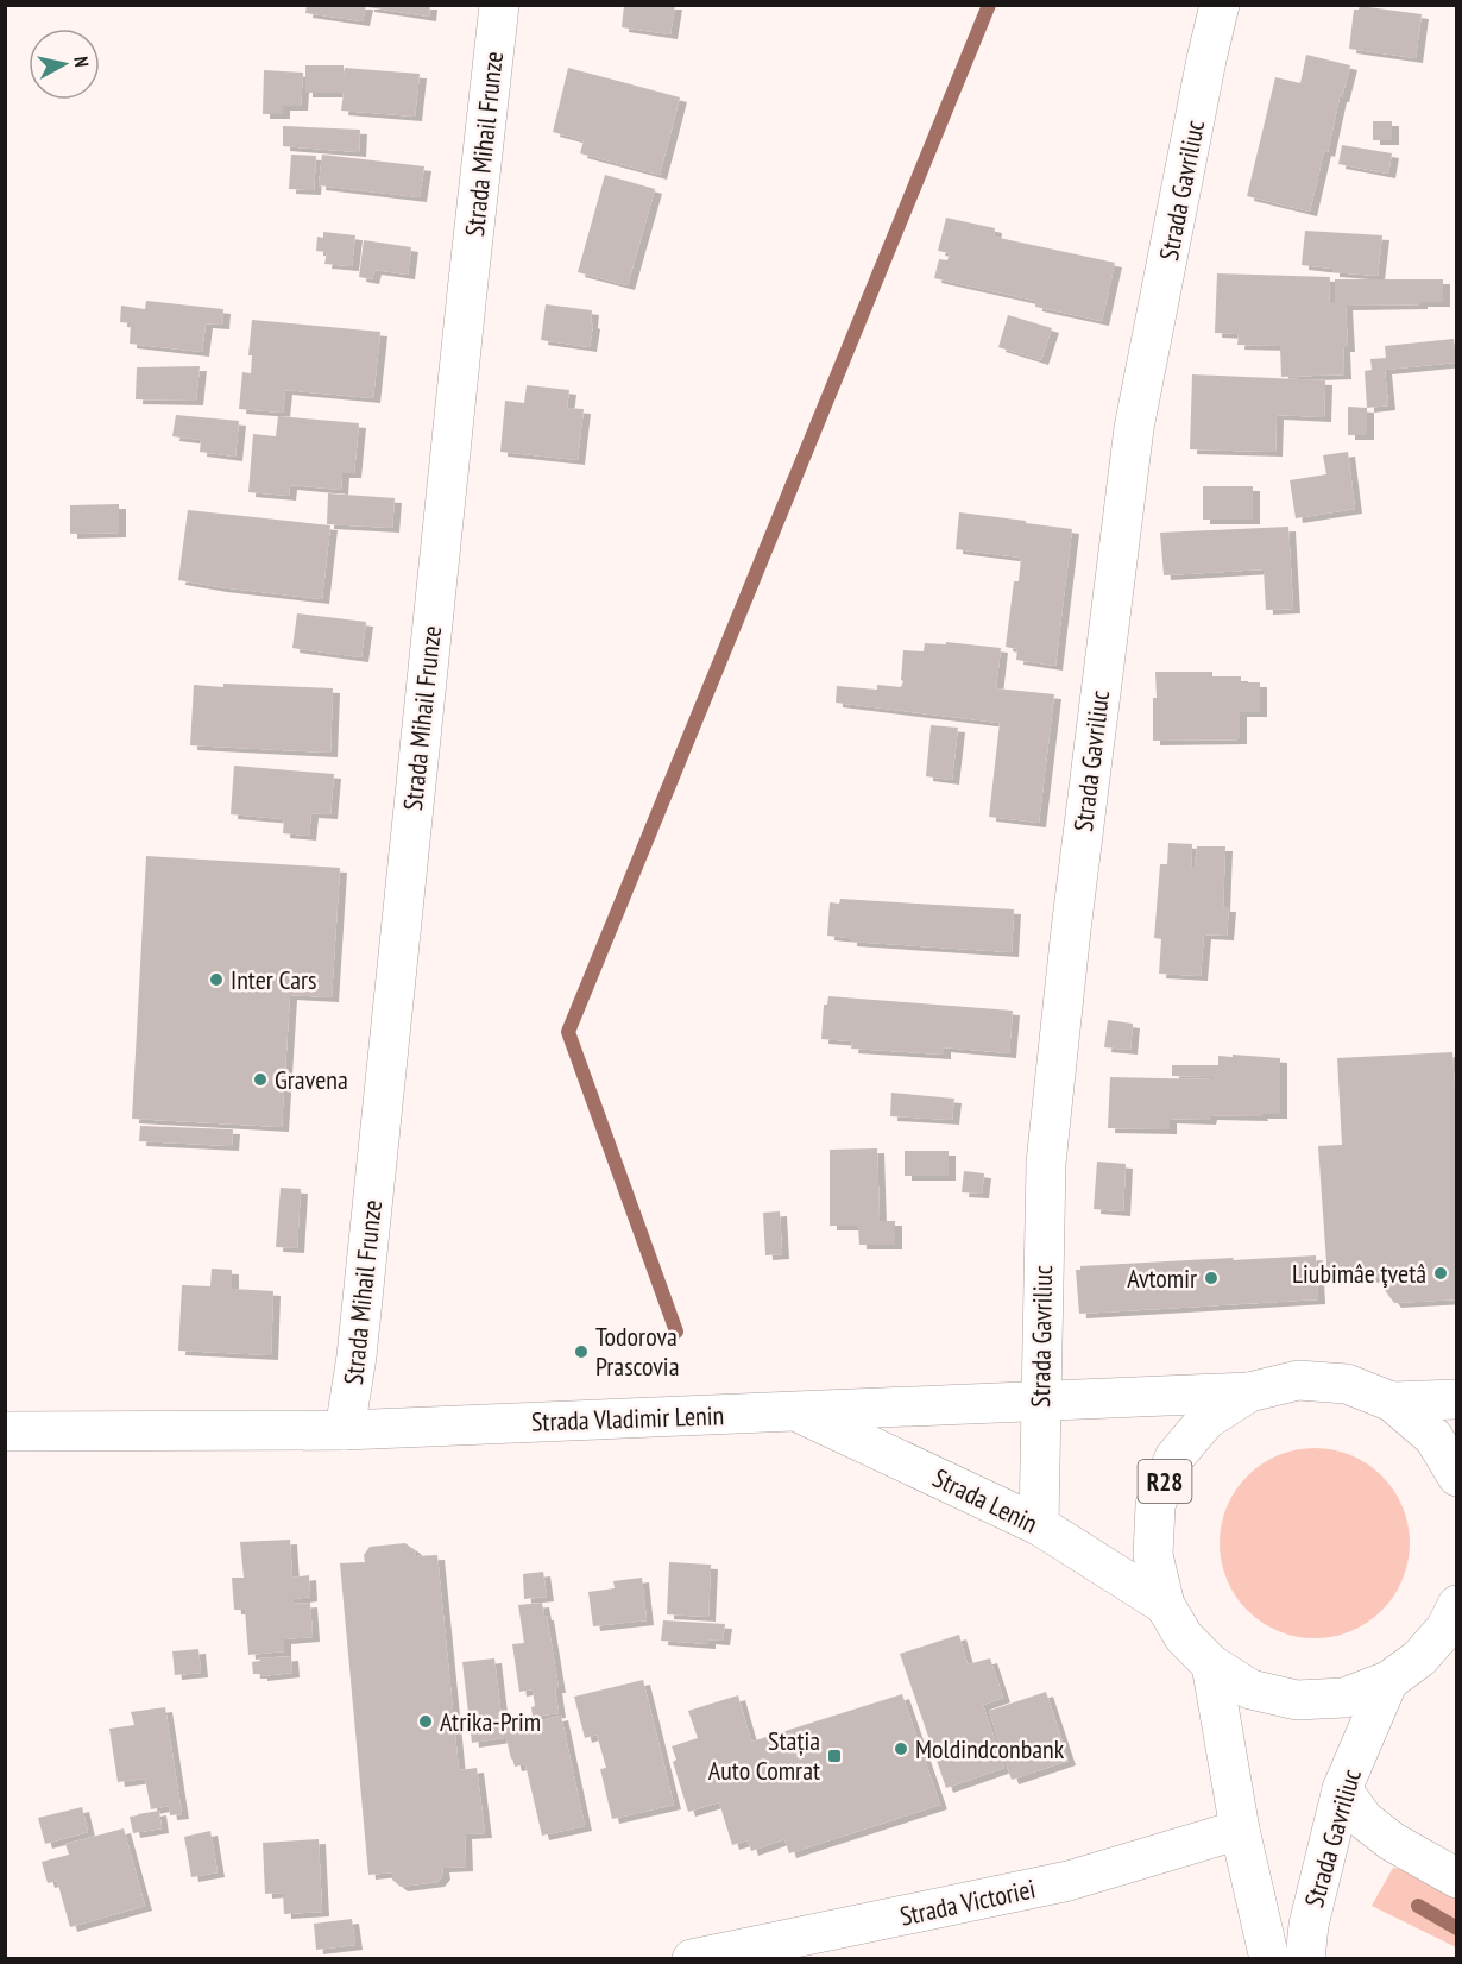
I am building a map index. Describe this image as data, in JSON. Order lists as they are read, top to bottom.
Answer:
{
  "streets": {
    "street": [
      "Strada Mihail Frunze",
      "Strada Gavriliuc",
      "Strada Vladimir Lenin",
      "R28",
      "Strada Lenin",
      "Strada Victoriei"
    ]
  },
  "crossings": [
    ["Strada Mihail Frunze", "Strada Vladimir Lenin"],
    ["Strada Gavriliuc", "Strada Vladimir Lenin"],
    ["Strada Gavriliuc", "R28"],
    ["Strada Gavriliuc", "Strada Lenin"],
    ["Strada Vladimir Lenin", "R28"],
    ["Strada Vladimir Lenin", "Strada Lenin"],
    ["R28", "Strada Lenin"]
  ],
  "places": {
    "other": [
      "Inter Cars",
      "Gravena",
      "Liubimâe ţvetâ",
      "Avtomir",
      "Todorova Prascovia",
      "Atrika-Prim",
      "Moldindconbank"
    ],
    "transit": ["Stația Auto Comrat"]
  },
  "north": "right"
}
